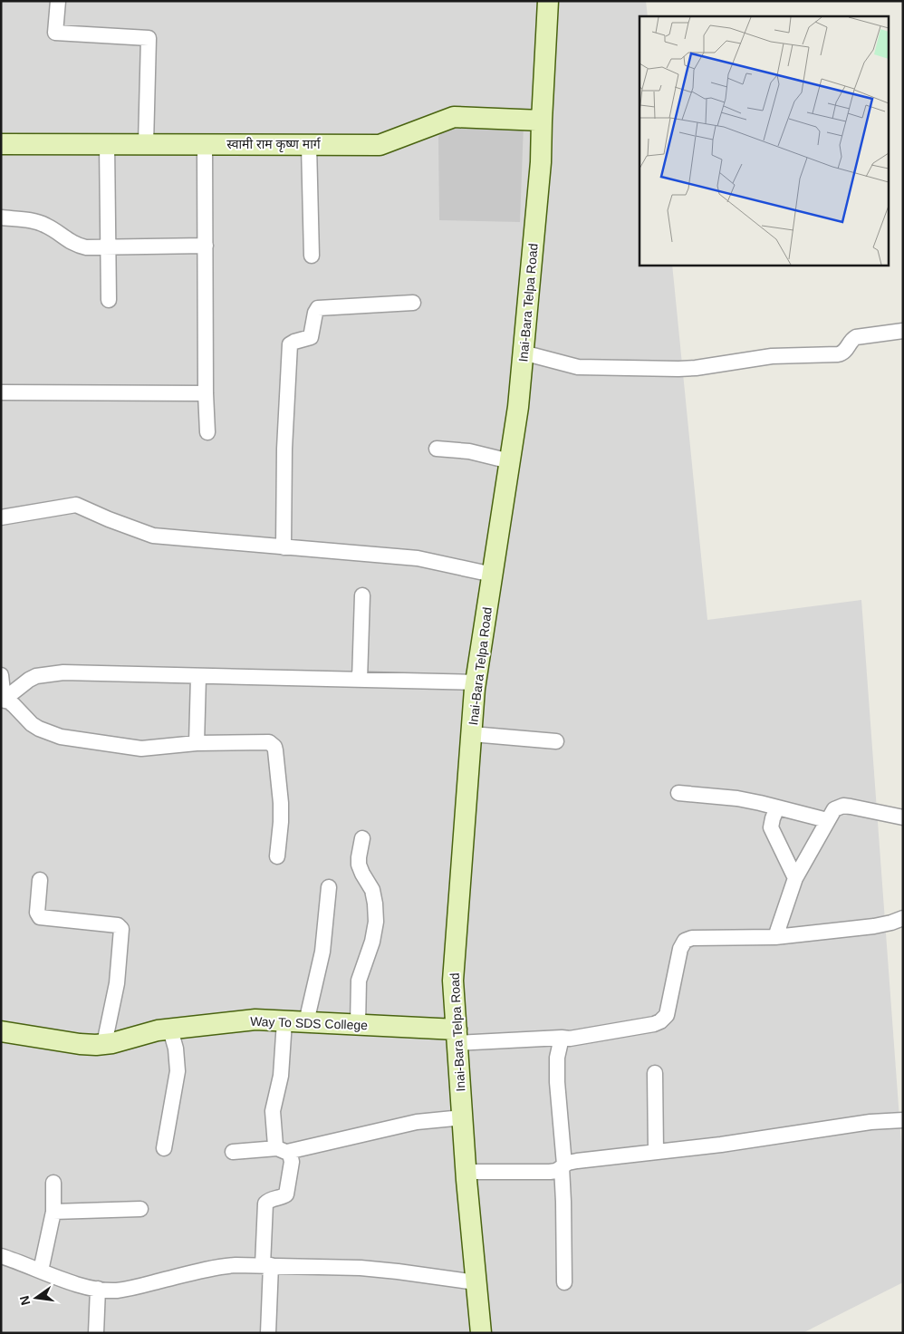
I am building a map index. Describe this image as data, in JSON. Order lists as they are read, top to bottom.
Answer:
{
  "streets": {
    "street": ["स्वामी राम कृष्ण मार्ग", "Inai-Bara Telpa Road", "Way To SDS College"]
  },
  "crossings": [
    ["स्वामी राम कृष्ण मार्ग", "Inai-Bara Telpa Road"],
    ["Inai-Bara Telpa Road", "Way To SDS College"]
  ],
  "north": "left"
}
